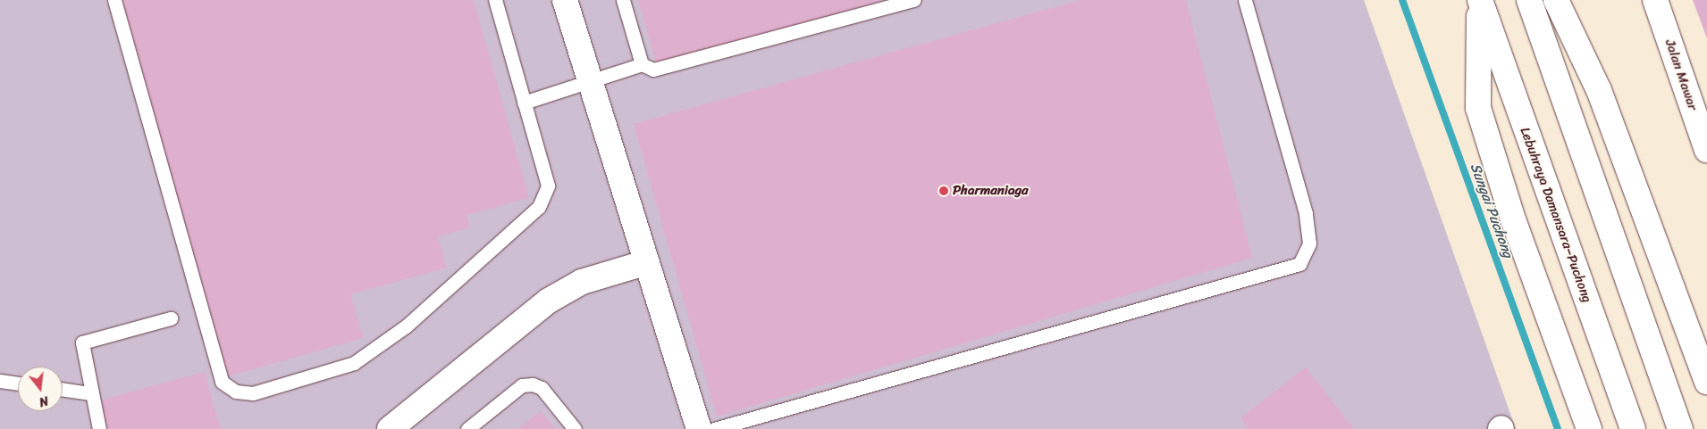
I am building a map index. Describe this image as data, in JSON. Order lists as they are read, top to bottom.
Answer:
{
  "streets": {
    "main road": ["Jalan Mawar", "Lebuhraya Damansara–Puchong"]
  },
  "water": ["Sungai Puchong"],
  "places": ["Pharmaniaga"],
  "north": "bottom"
}
